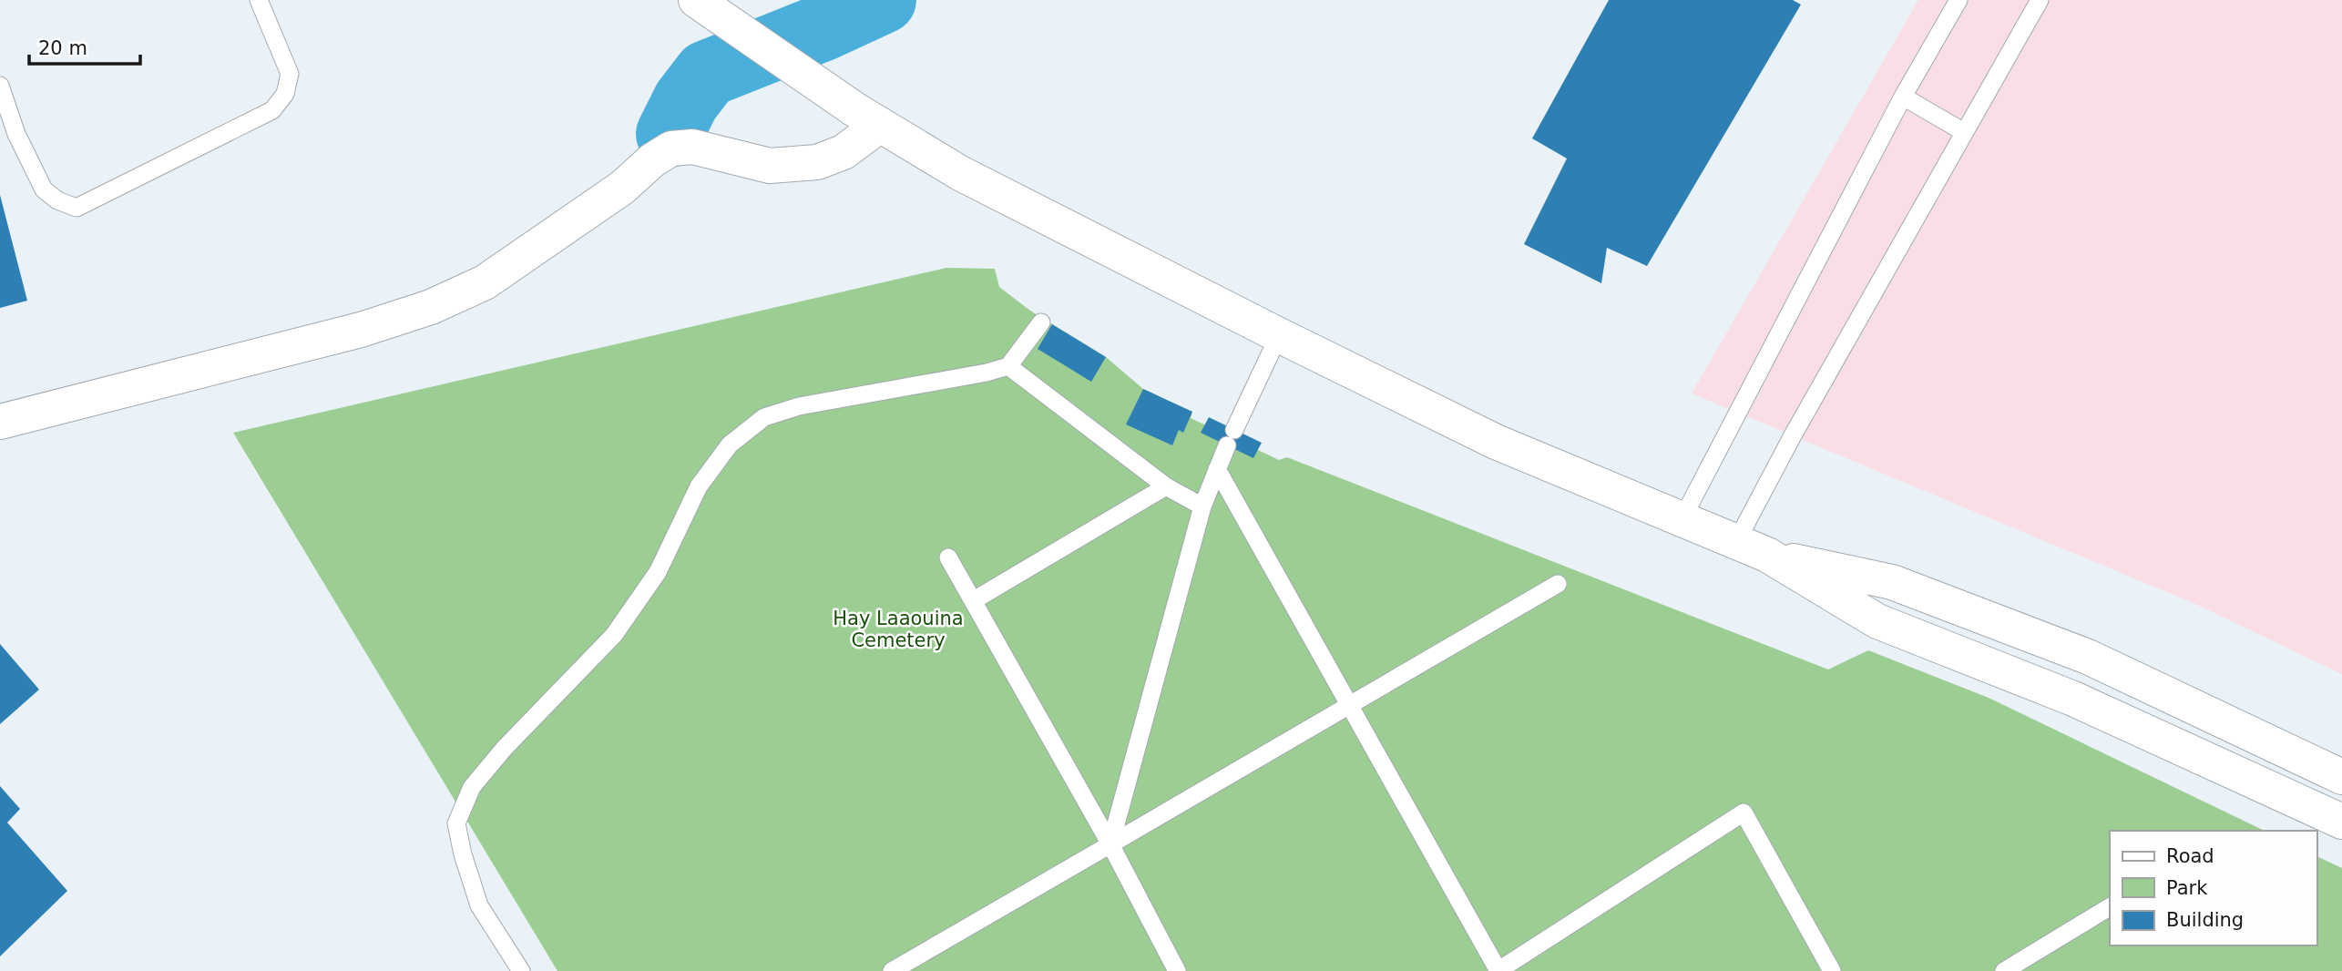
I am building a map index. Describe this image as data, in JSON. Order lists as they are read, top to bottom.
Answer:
{
  "parks": ["Hay Laaouina Cemetery"],
  "legend": ["Road", "Park", "Building"],
  "scale_bar": "20 m"
}
